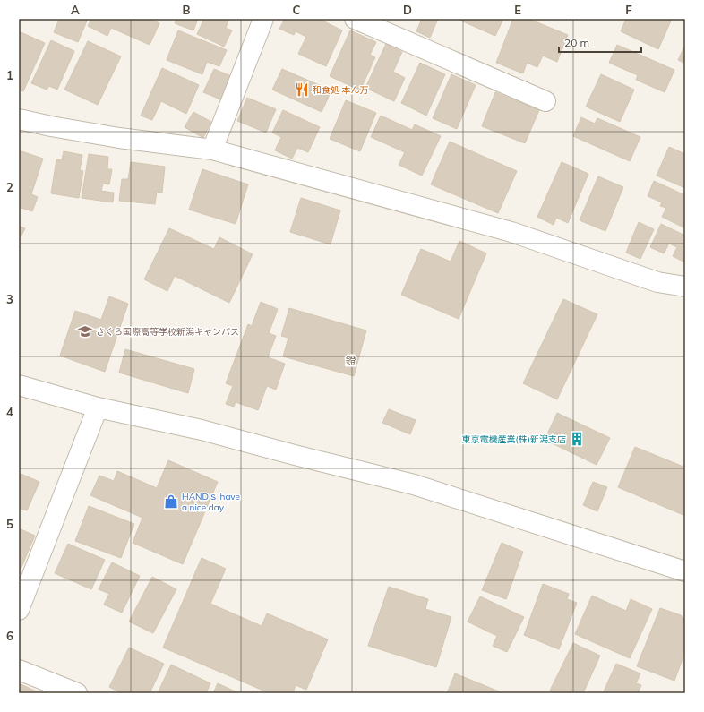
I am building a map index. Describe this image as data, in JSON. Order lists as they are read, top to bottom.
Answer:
{
  "districts": ["鐙"],
  "places": {
    "restaurant": ["和食処 本ん万"],
    "school or university": ["さくら国際高等学校新潟キャンパス"],
    "building": ["東京電機産業(株)新潟支店"],
    "shop": ["HANDｓ have a nice day"]
  },
  "scale_bar": "20 m",
  "grid": {
    "columns": [
      "A",
      "B",
      "C",
      "D",
      "E",
      "F"
    ],
    "rows": [
      "1",
      "2",
      "3",
      "4",
      "5",
      "6"
    ]
  }
}
